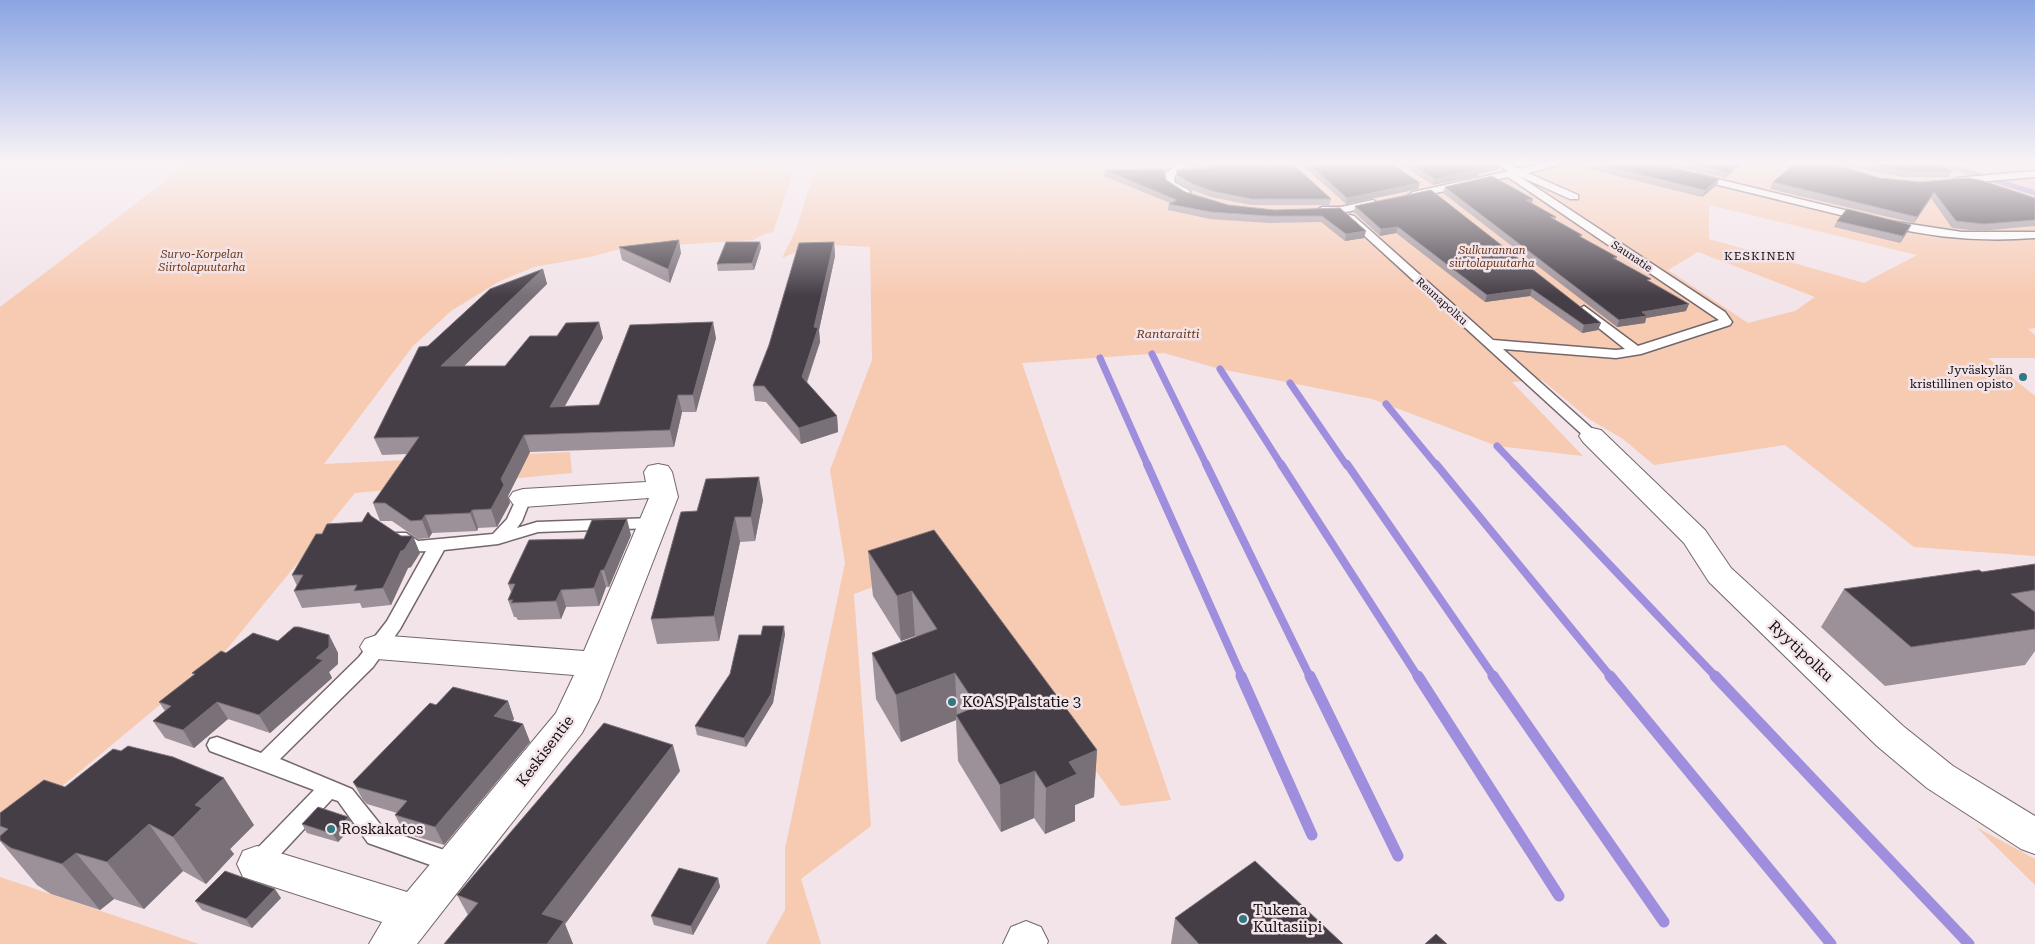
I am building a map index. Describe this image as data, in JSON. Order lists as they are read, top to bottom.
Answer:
{
  "streets": {
    "street": ["Ryytipolku", "Keskisentie"],
    "lane": ["Saunatie", "Reunapolku"]
  },
  "crossings": [
    ["Reunapolku", "Ryytipolku"]
  ],
  "districts": ["KESKINEN"],
  "parks": ["Sulkurannan siirtolapuutarha", "Survo-Korpelan Siirtolapuutarha", "Rantaraitti"],
  "places": [
    "Jyväskylän kristillinen opisto",
    "KOAS Palstatie 3",
    "Roskakatos",
    "Tukena Kultasiipi"
  ]
}
